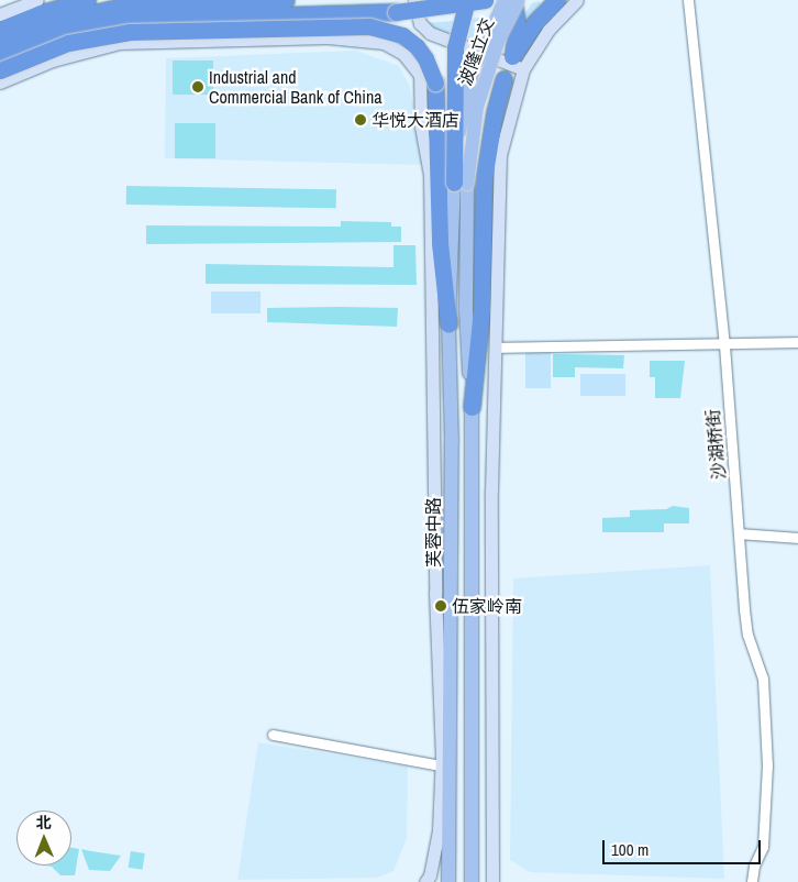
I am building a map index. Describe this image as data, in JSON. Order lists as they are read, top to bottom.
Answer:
{
  "streets": {
    "highway": ["波隆立交"],
    "main road": ["芙蓉中路"],
    "street": ["沙湖桥街"]
  },
  "crossings": [
    ["波隆立交", "芙蓉中路"]
  ],
  "places": ["Industrial and Commercial Bank of China", "华悦大酒店", "伍家岭南"],
  "scale_bar": "100 m",
  "north": "top"
}
